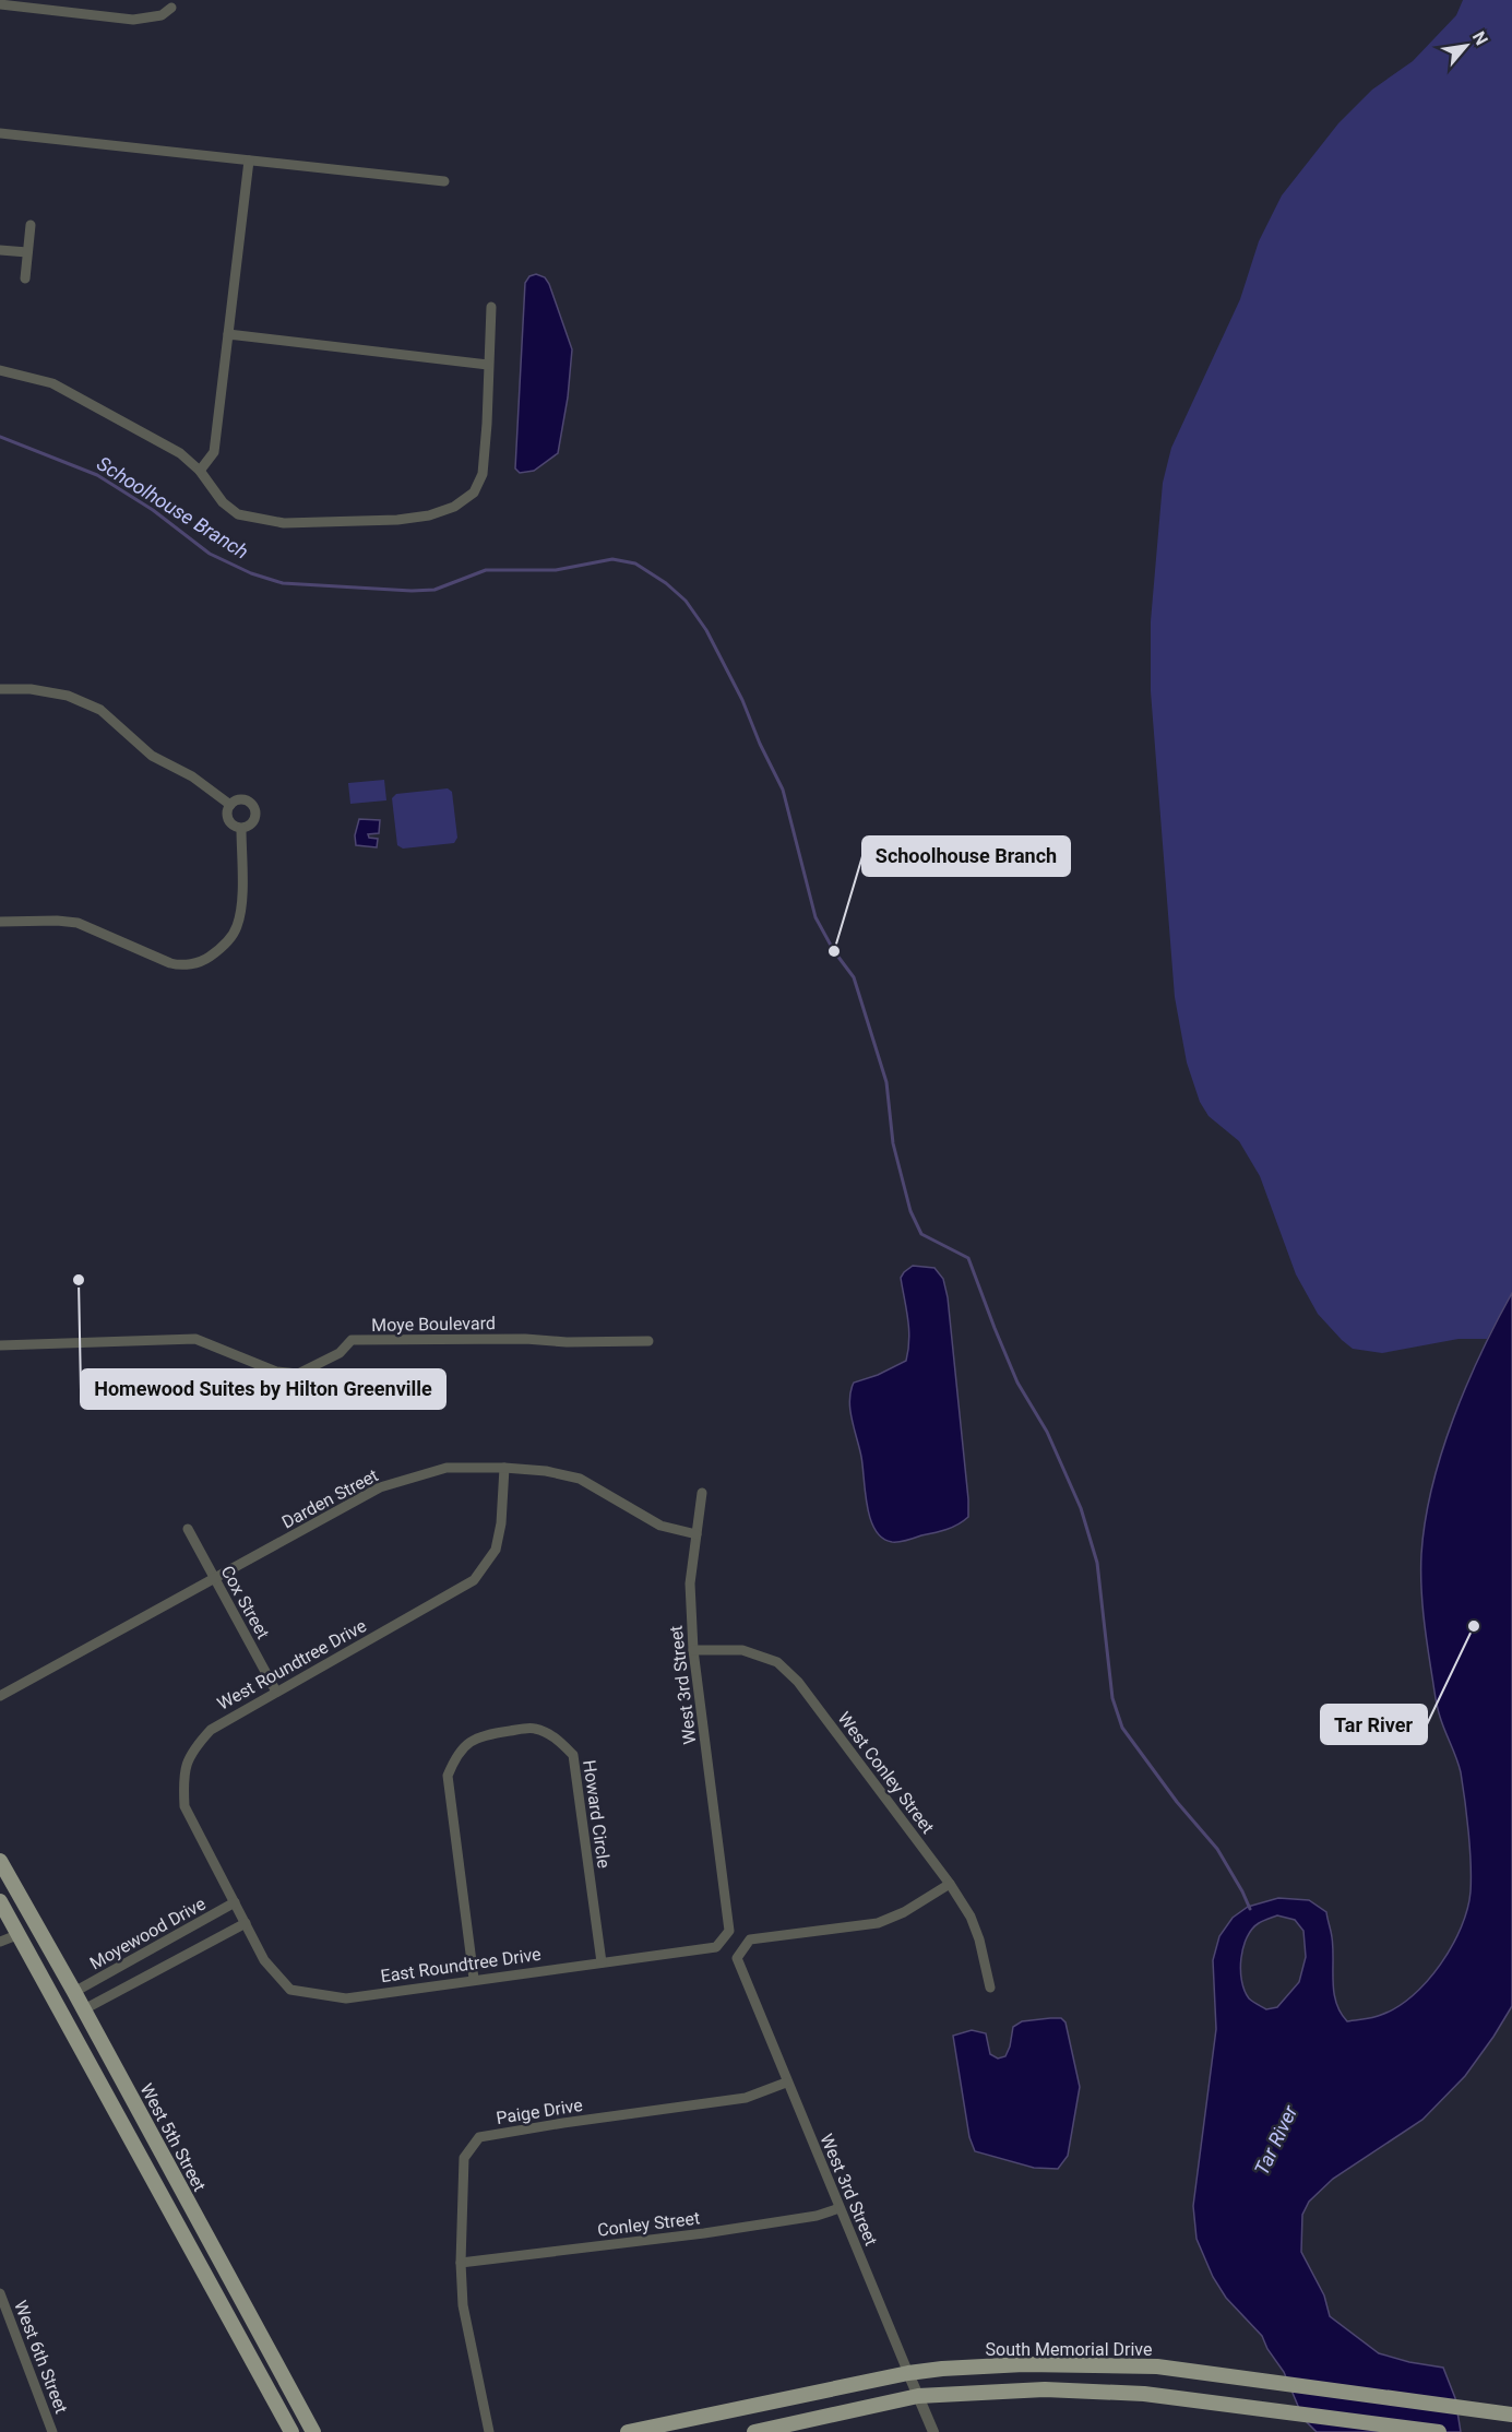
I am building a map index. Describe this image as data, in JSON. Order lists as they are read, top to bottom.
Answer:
{
  "streets": {
    "main road": ["West 5th Street", "South Memorial Drive"],
    "street": [
      "Moye Boulevard",
      "Darden Street",
      "Cox Street",
      "West Roundtree Drive",
      "West 3rd Street",
      "West Conley Street",
      "Howard Circle",
      "Moyewood Drive",
      "East Roundtree Drive",
      "Paige Drive",
      "Conley Street",
      "West 6th Street"
    ]
  },
  "crossings": [
    ["Darden Street", "Cox Street"],
    ["Darden Street", "West Roundtree Drive"],
    ["Darden Street", "West 3rd Street"],
    ["Cox Street", "West Roundtree Drive"],
    ["West Roundtree Drive", "Moyewood Drive"],
    ["West Roundtree Drive", "East Roundtree Drive"],
    ["West 3rd Street", "West Conley Street"],
    ["West 3rd Street", "East Roundtree Drive"],
    ["West 3rd Street", "Paige Drive"],
    ["West 3rd Street", "Conley Street"],
    ["West 3rd Street", "South Memorial Drive"],
    ["Howard Circle", "East Roundtree Drive"],
    ["Moyewood Drive", "East Roundtree Drive"],
    ["Moyewood Drive", "West 5th Street"],
    ["Paige Drive", "Conley Street"]
  ],
  "water": ["Schoolhouse Branch", "Tar River"],
  "places": ["Schoolhouse Branch", "Homewood Suites by Hilton Greenville", "Tar River"],
  "north": "top right"
}
